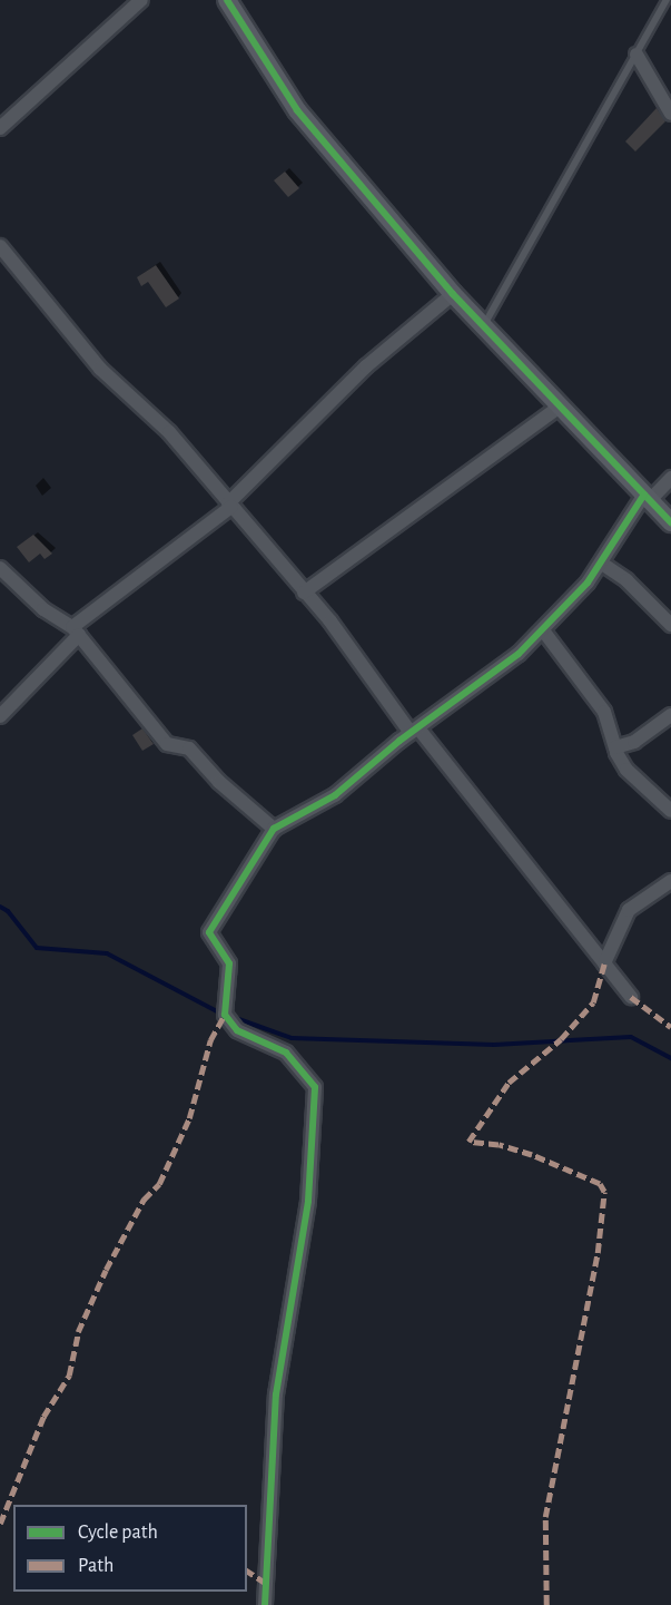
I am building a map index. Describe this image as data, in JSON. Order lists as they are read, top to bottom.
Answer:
{
  "legend": ["Cycle path", "Path"]
}
